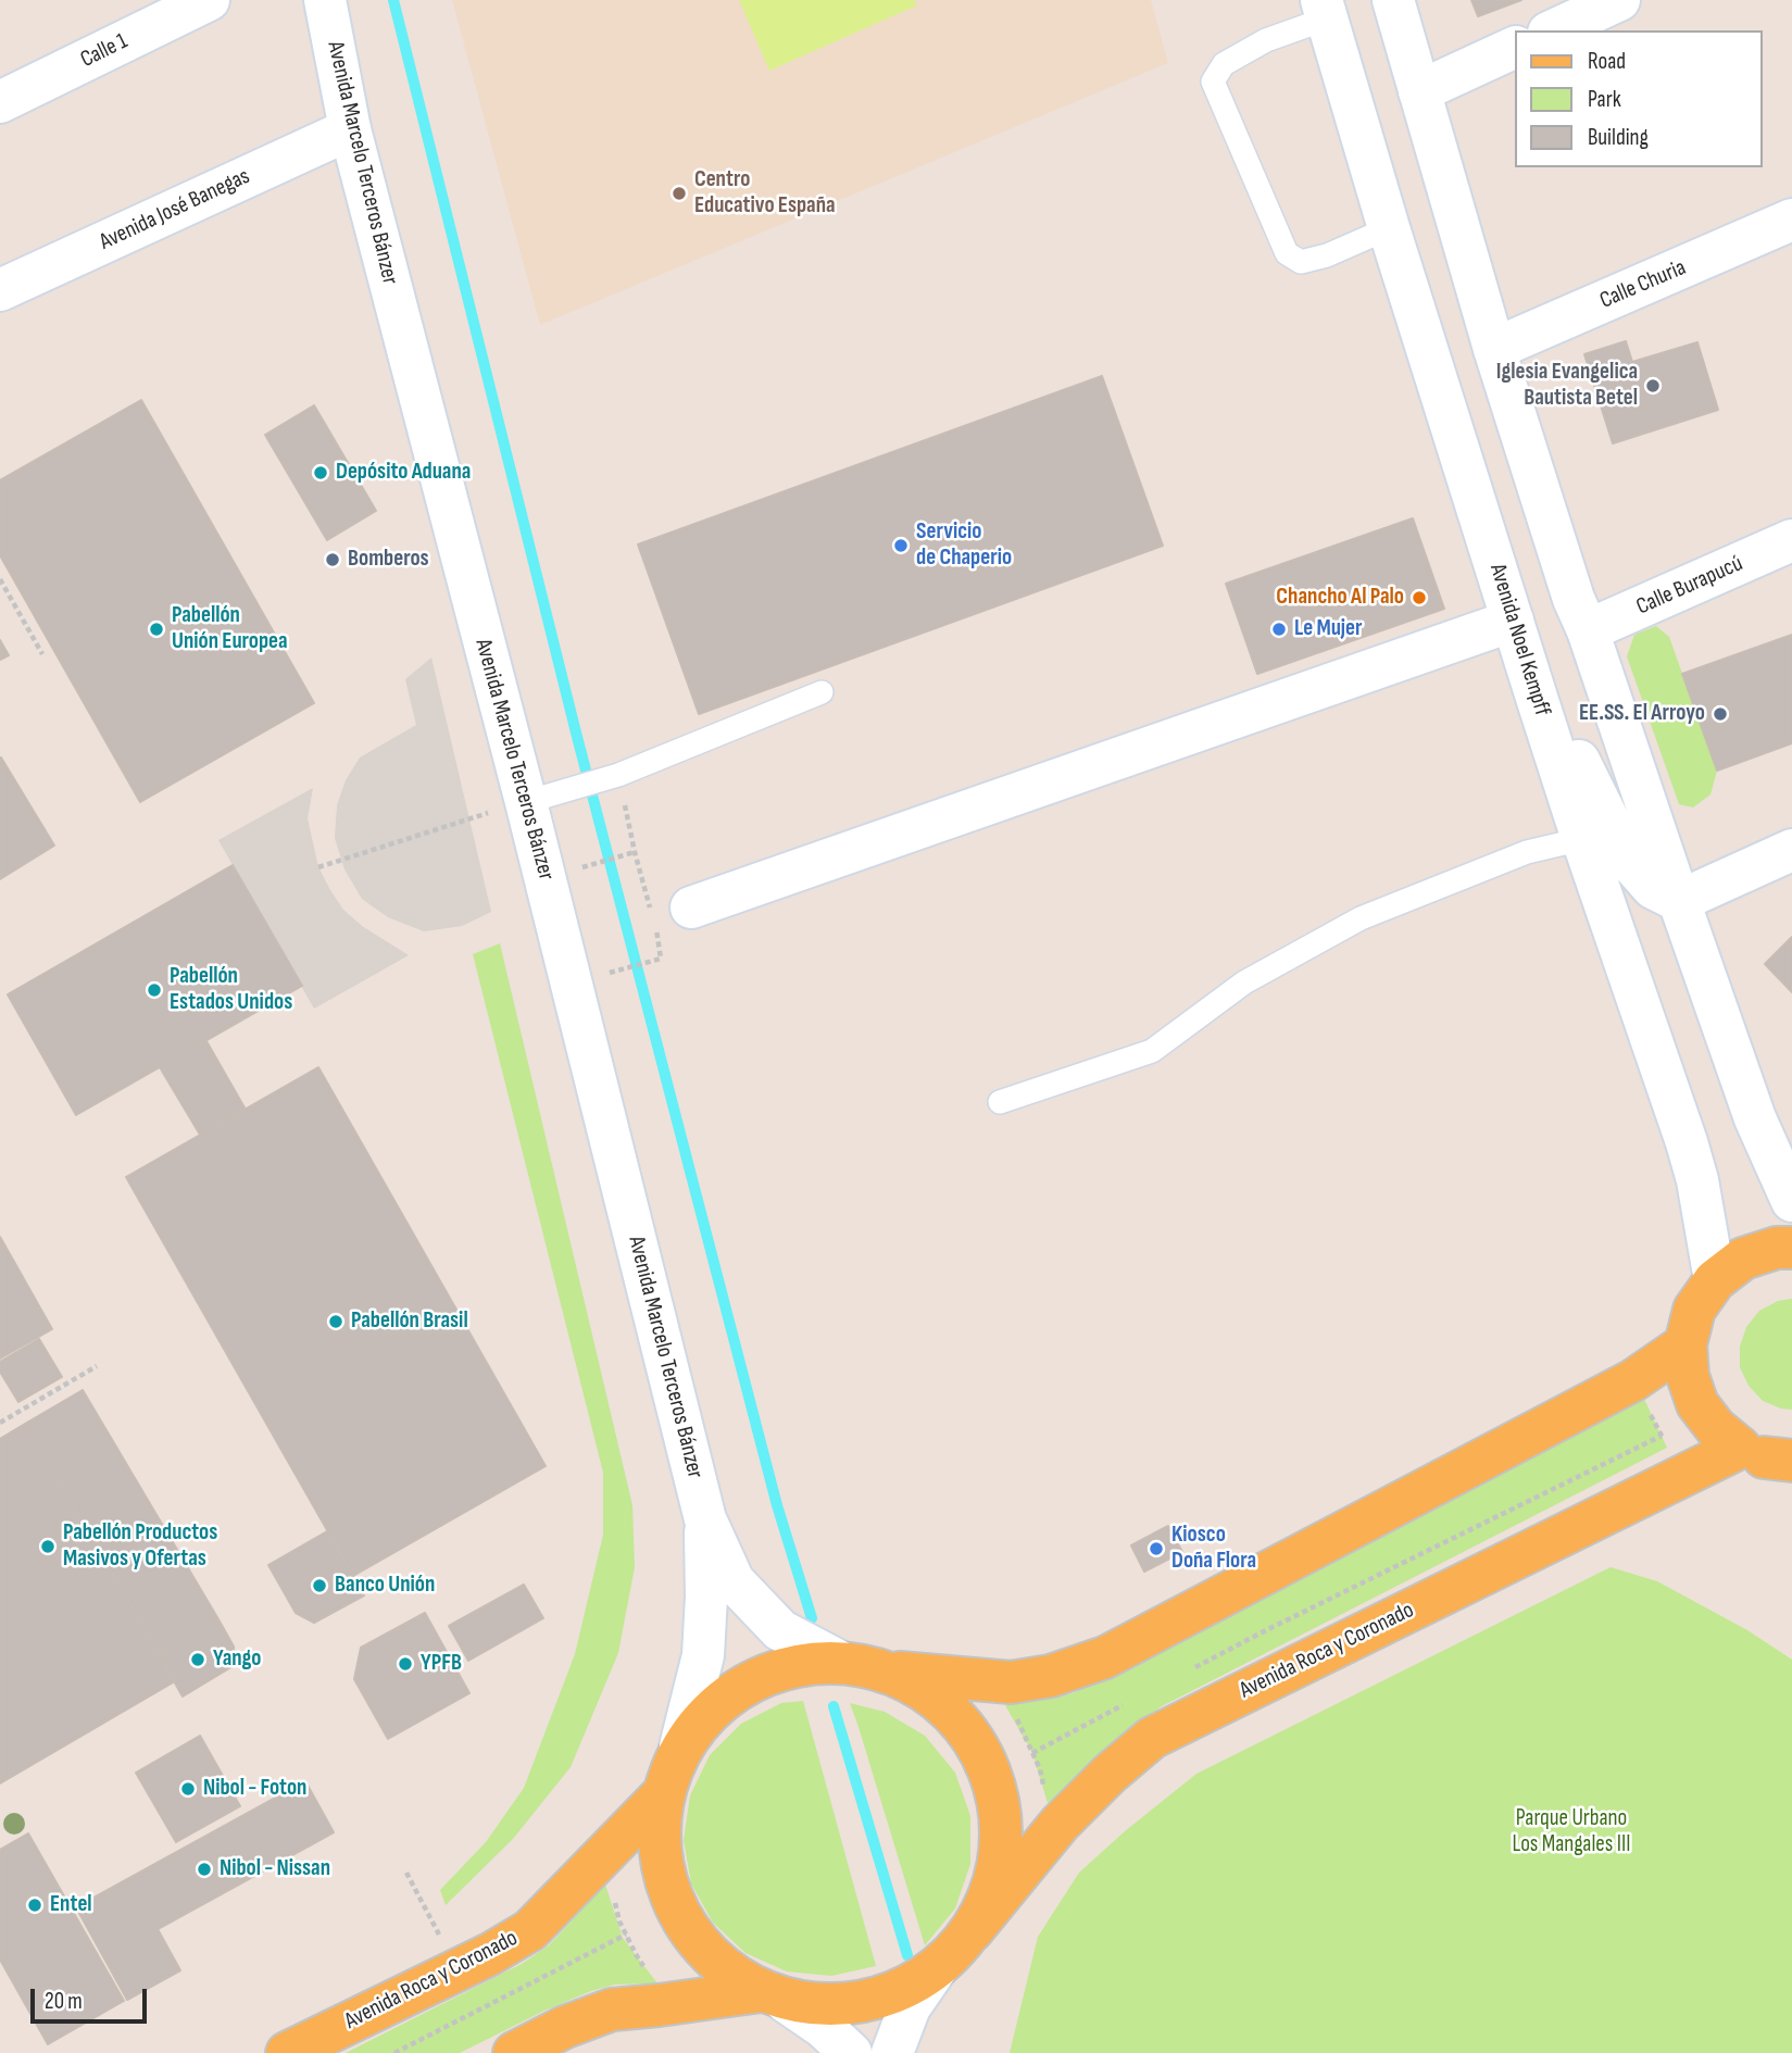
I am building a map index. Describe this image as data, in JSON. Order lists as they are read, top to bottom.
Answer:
{
  "streets": {
    "main road": ["Avenida Roca y Coronado"],
    "street": [
      "Calle 1",
      "Avenida Marcelo Terceros Bánzer",
      "Avenida José Banegas",
      "Calle Churia",
      "Calle Burapucú",
      "Avenida Noel Kempff"
    ]
  },
  "crossings": [
    ["Avenida Marcelo Terceros Bánzer", "Avenida José Banegas"],
    ["Calle Churia", "Avenida Noel Kempff"]
  ],
  "parks": ["Parque Urbano Los Mangales III"],
  "places": [
    "Centro Educativo España",
    "Iglesia Evangelica Bautista Betel",
    "Depósito Aduana",
    "Servicio de Chaperio",
    "Bomberos",
    "Chancho Al Palo",
    "Pabellón Unión Europea",
    "Le Mujer",
    "EE.SS. El Arroyo",
    "Pabellón Estados Unidos",
    "Pabellón Brasil",
    "Pabellón Productos Masivos y Ofertas",
    "Kiosco Doña Flora",
    "Banco Unión",
    "Yango",
    "YPFB",
    "Nibol - Foton",
    "Nibol - Nissan",
    "Entel"
  ],
  "legend": ["Road", "Park", "Building"],
  "scale_bar": "20 m"
}
